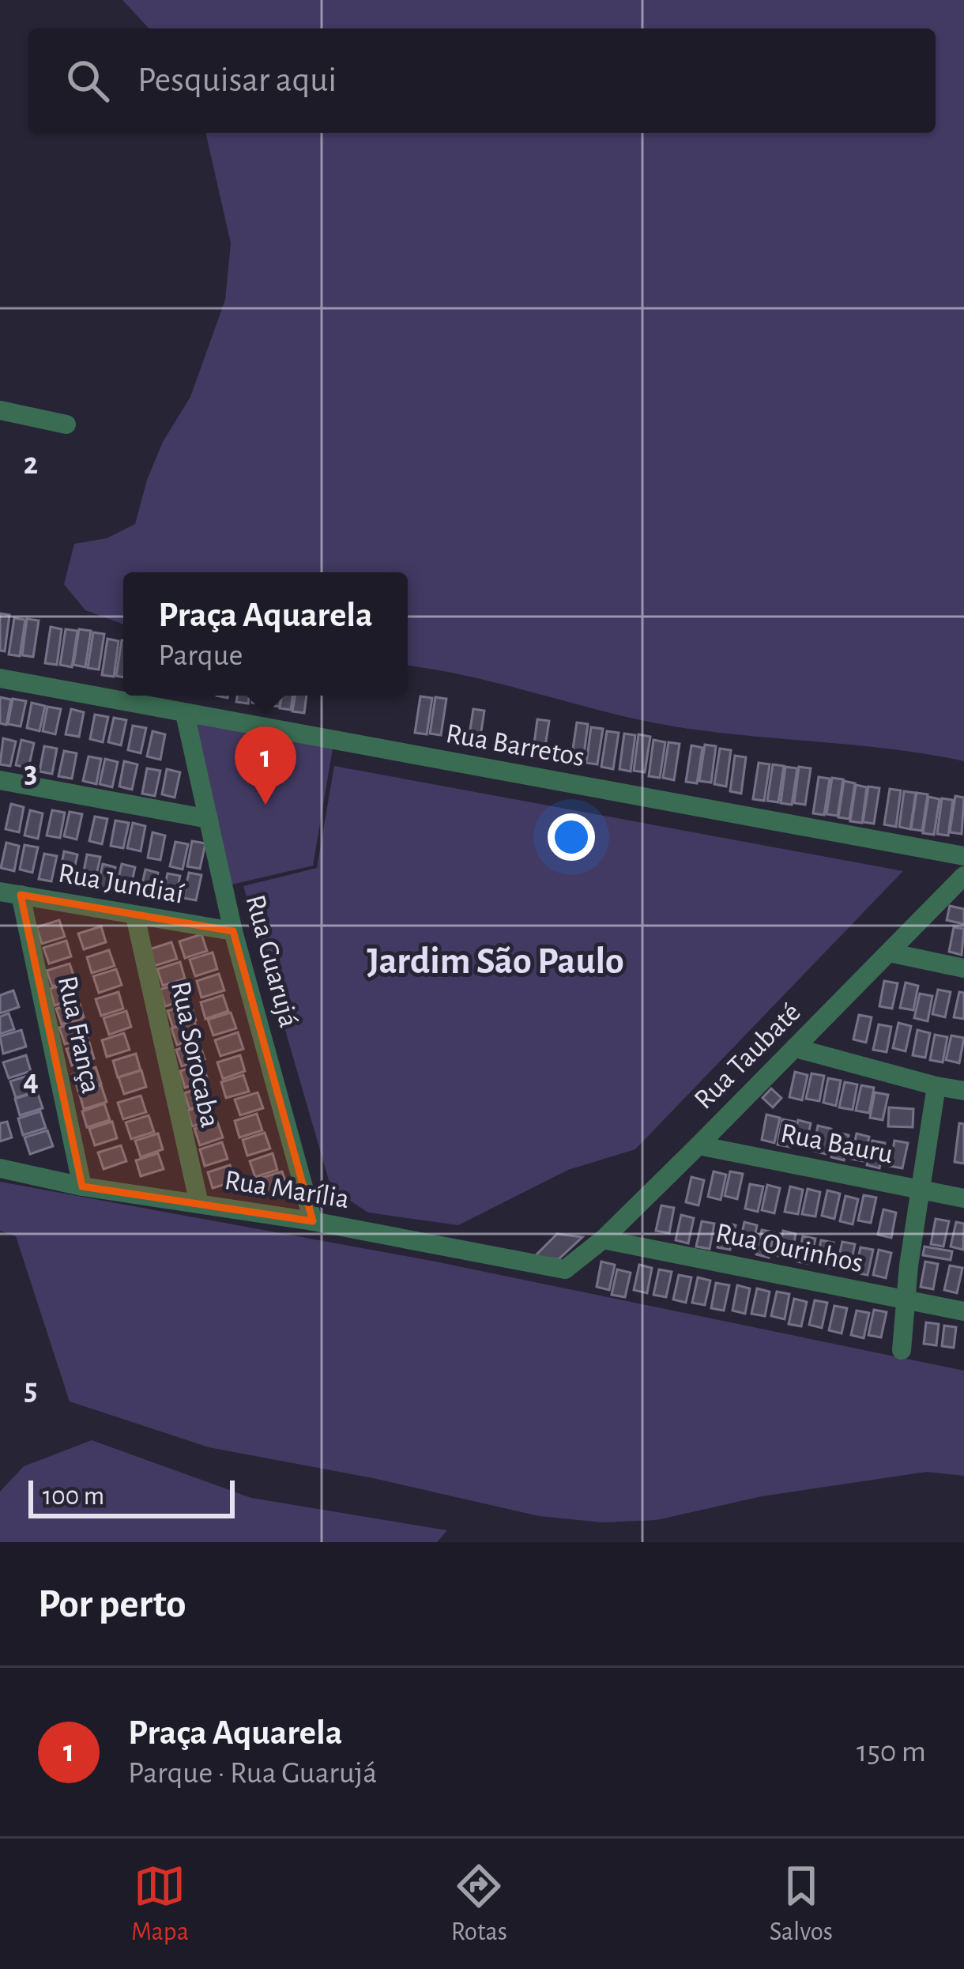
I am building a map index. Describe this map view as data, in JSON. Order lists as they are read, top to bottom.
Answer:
{
  "streets": {
    "street": [
      "Rua Barretos",
      "Rua Jundiaí",
      "Rua Guarujá",
      "Rua França",
      "Rua Sorocaba",
      "Rua Taubaté",
      "Rua Bauru",
      "Rua Marília",
      "Rua Ourinhos"
    ]
  },
  "crossings": [
    ["Rua Barretos", "Rua Guarujá"],
    ["Rua Jundiaí", "Rua Guarujá"],
    ["Rua Jundiaí", "Rua França"],
    ["Rua Jundiaí", "Rua Sorocaba"],
    ["Rua Guarujá", "Rua Marília"],
    ["Rua França", "Rua Marília"],
    ["Rua Sorocaba", "Rua Marília"],
    ["Rua Taubaté", "Rua Bauru"],
    ["Rua Taubaté", "Rua Marília"],
    ["Rua Taubaté", "Rua Ourinhos"]
  ],
  "districts": ["Jardim São Paulo"],
  "scale_bar": "100 m",
  "page": {
    "search": "Pesquisar aqui",
    "popup": ["Praça Aquarela", "Parque"],
    "pins": "1",
    "scale": "100 m",
    "heading": "Por perto",
    "list": [
      {
        "mark": "1",
        "name": "Praça Aquarela",
        "note": "Parque · Rua Guarujá",
        "value": "150 m"
      }
    ],
    "nav": ["Mapa", "Rotas", "Salvos"]
  },
  "grid": {
    "rows": [
      "2",
      "3",
      "4",
      "5"
    ]
  }
}
